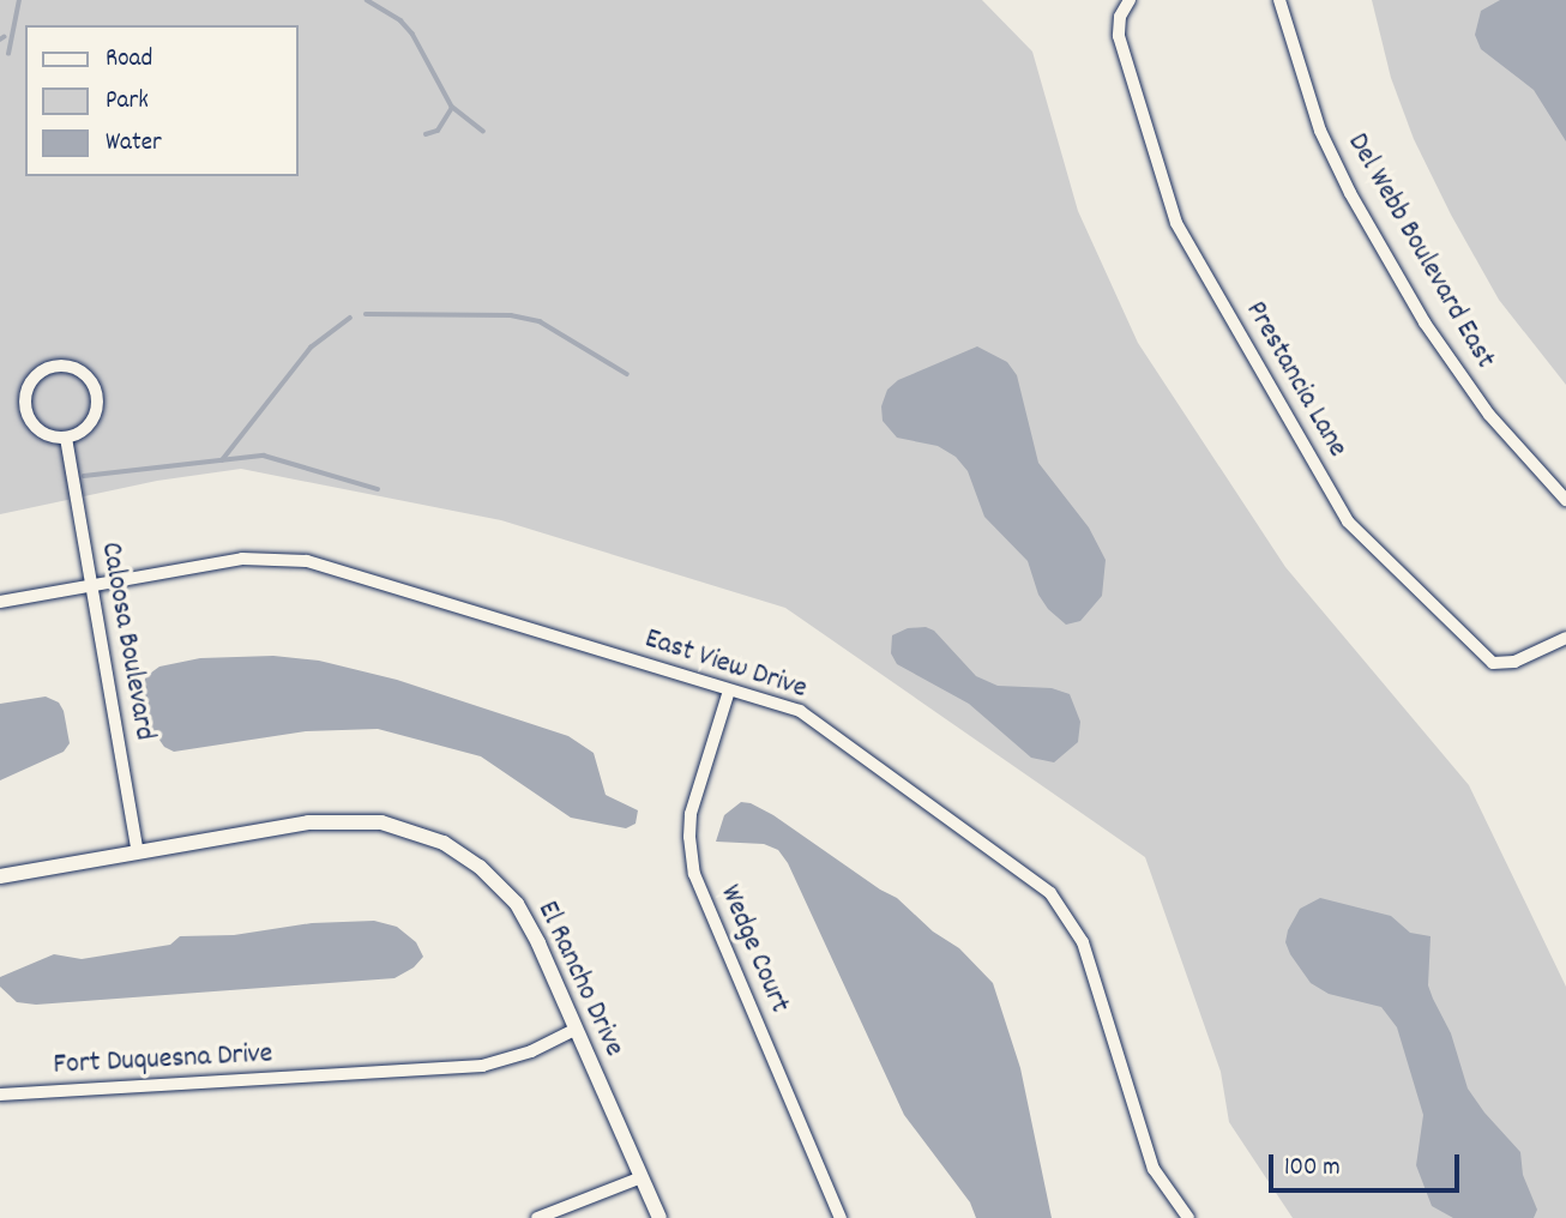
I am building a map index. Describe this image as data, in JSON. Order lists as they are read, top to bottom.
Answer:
{
  "streets": {
    "street": [
      "Del Webb Boulevard East",
      "Prestancia Lane",
      "Caloosa Boulevard",
      "East View Drive",
      "Wedge Court",
      "El Rancho Drive",
      "Fort Duquesna Drive"
    ]
  },
  "crossings": [
    ["Caloosa Boulevard", "East View Drive"],
    ["Caloosa Boulevard", "El Rancho Drive"],
    ["East View Drive", "Wedge Court"],
    ["El Rancho Drive", "Fort Duquesna Drive"]
  ],
  "legend": ["Road", "Park", "Water"],
  "scale_bar": "100 m"
}
